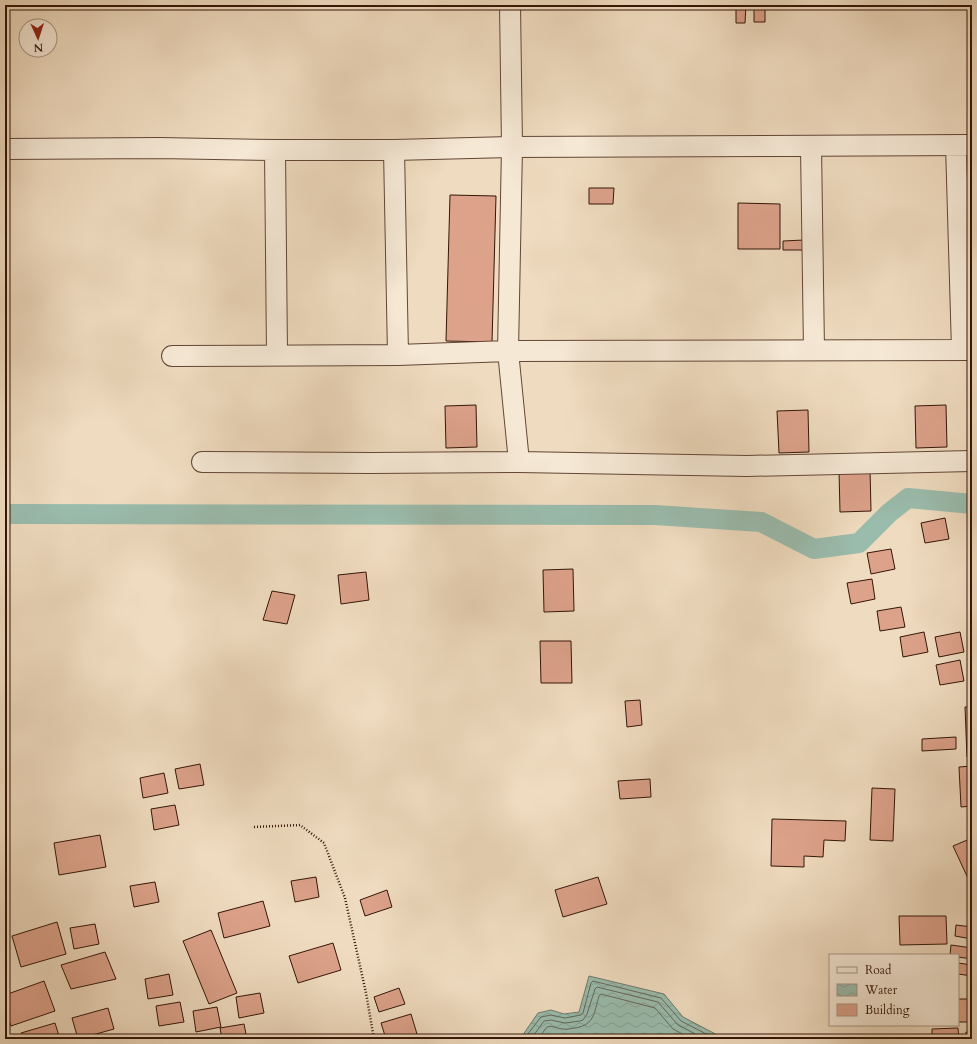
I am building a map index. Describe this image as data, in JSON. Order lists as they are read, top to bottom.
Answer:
{
  "legend": ["Road", "Water", "Building"],
  "north": "bottom"
}
